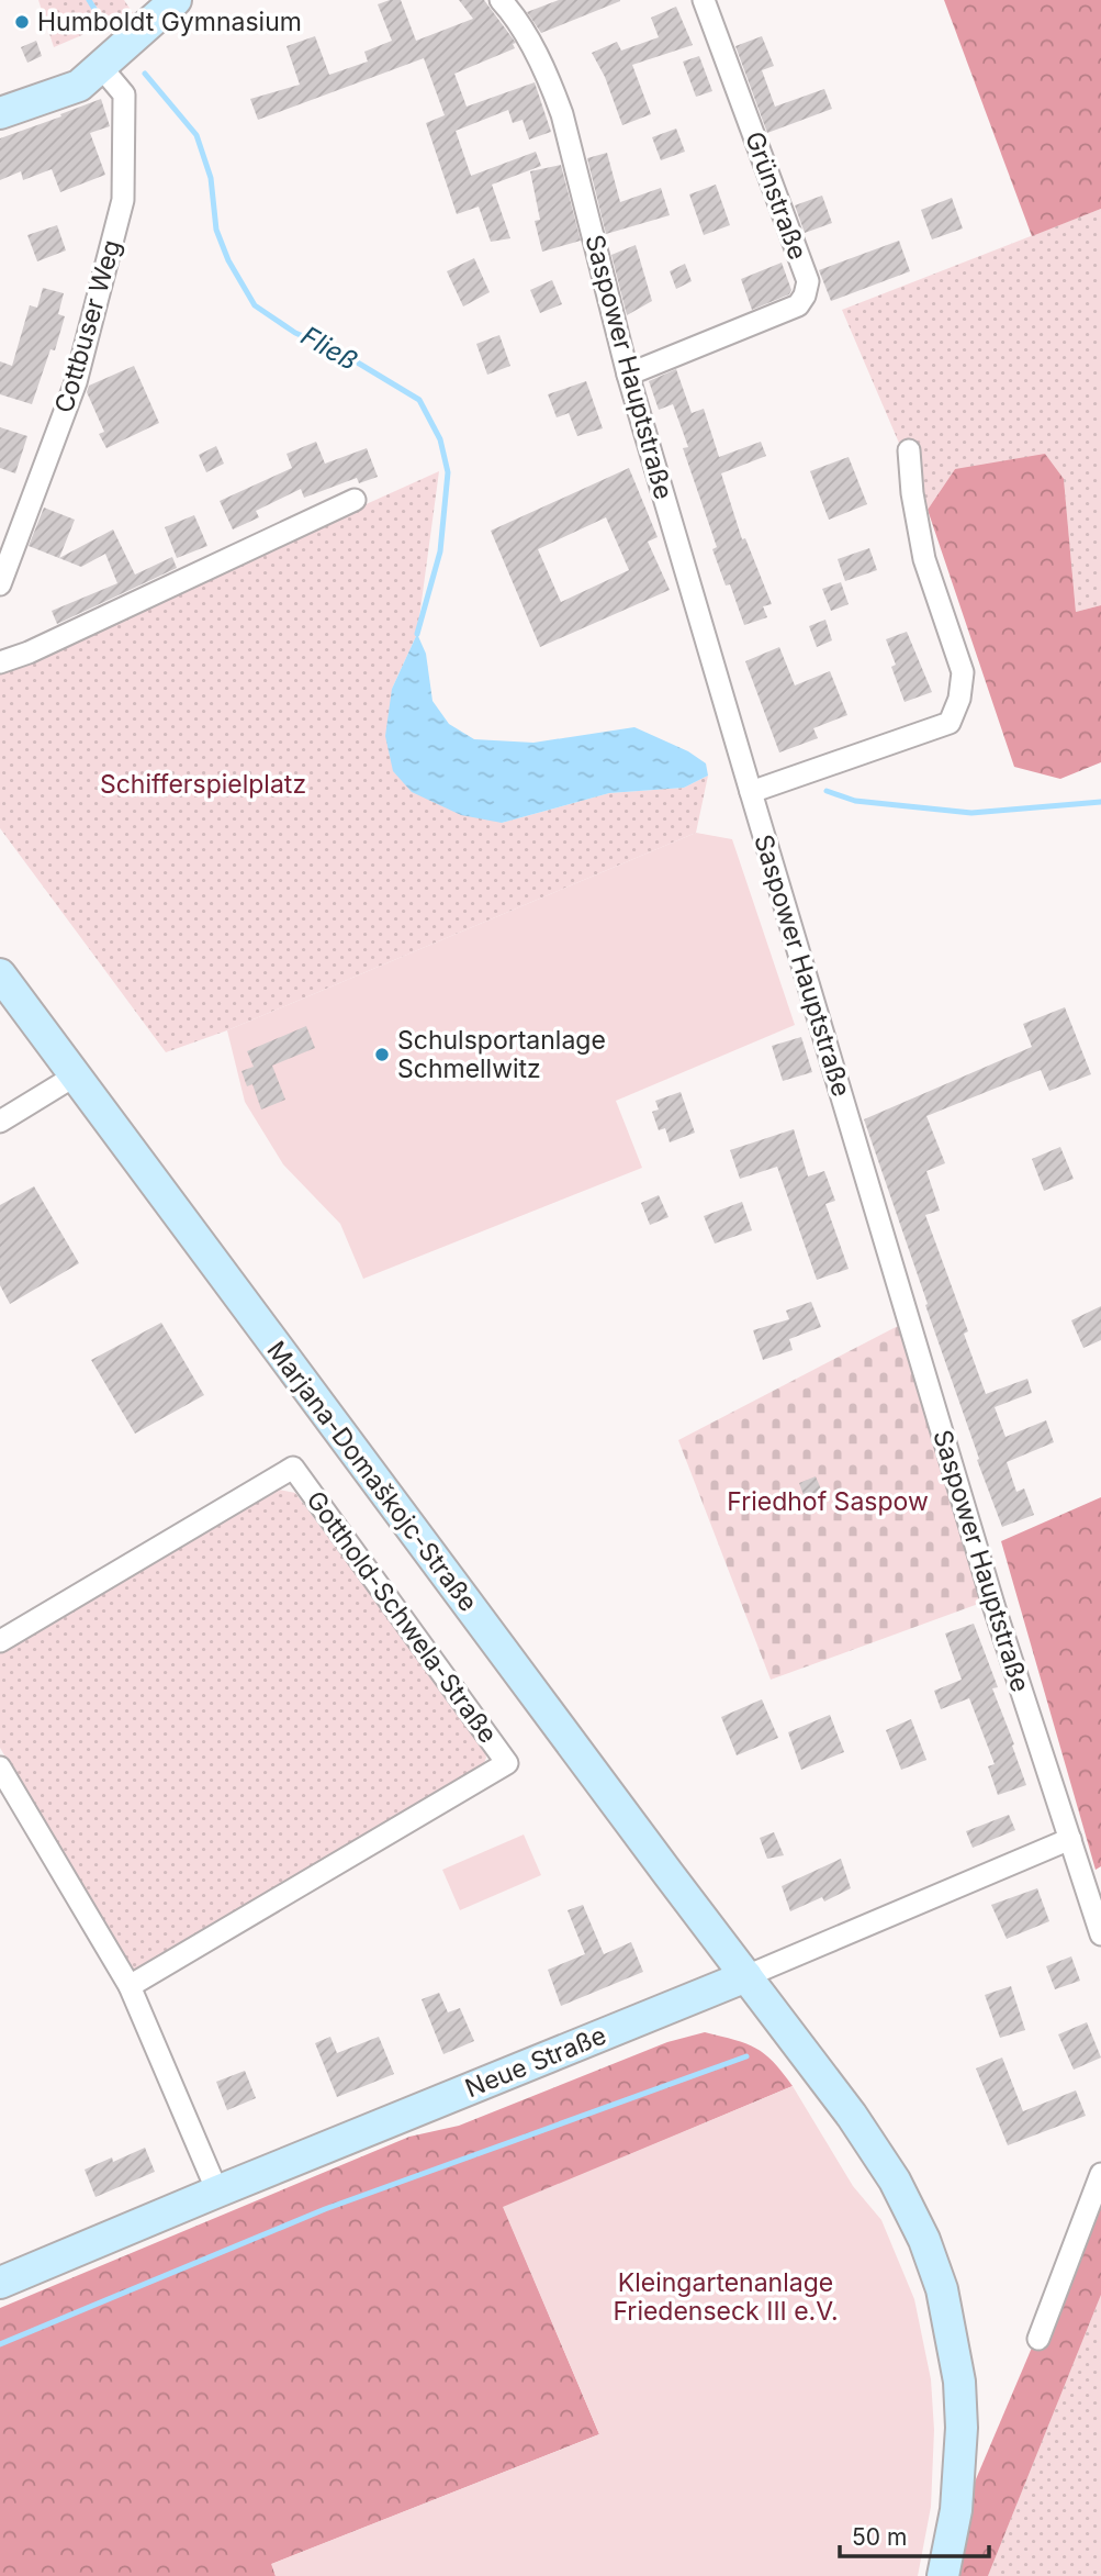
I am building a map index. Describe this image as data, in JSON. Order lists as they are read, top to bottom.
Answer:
{
  "streets": {
    "street": [
      "Grünstraße",
      "Cottbuser Weg",
      "Saspower Hauptstraße",
      "Marjana-Domaškojc-Straße",
      "Gotthold-Schwela-Straße",
      "Neue Straße"
    ]
  },
  "crossings": [
    ["Grünstraße", "Saspower Hauptstraße"],
    ["Saspower Hauptstraße", "Neue Straße"],
    ["Marjana-Domaškojc-Straße", "Neue Straße"]
  ],
  "water": ["Fließ"],
  "parks": ["Schifferspielplatz", "Friedhof Saspow", "Kleingartenanlage Friedenseck III e.V."],
  "places": ["Humboldt Gymnasium", "Schulsportanlage Schmellwitz"],
  "scale_bar": "50 m"
}
